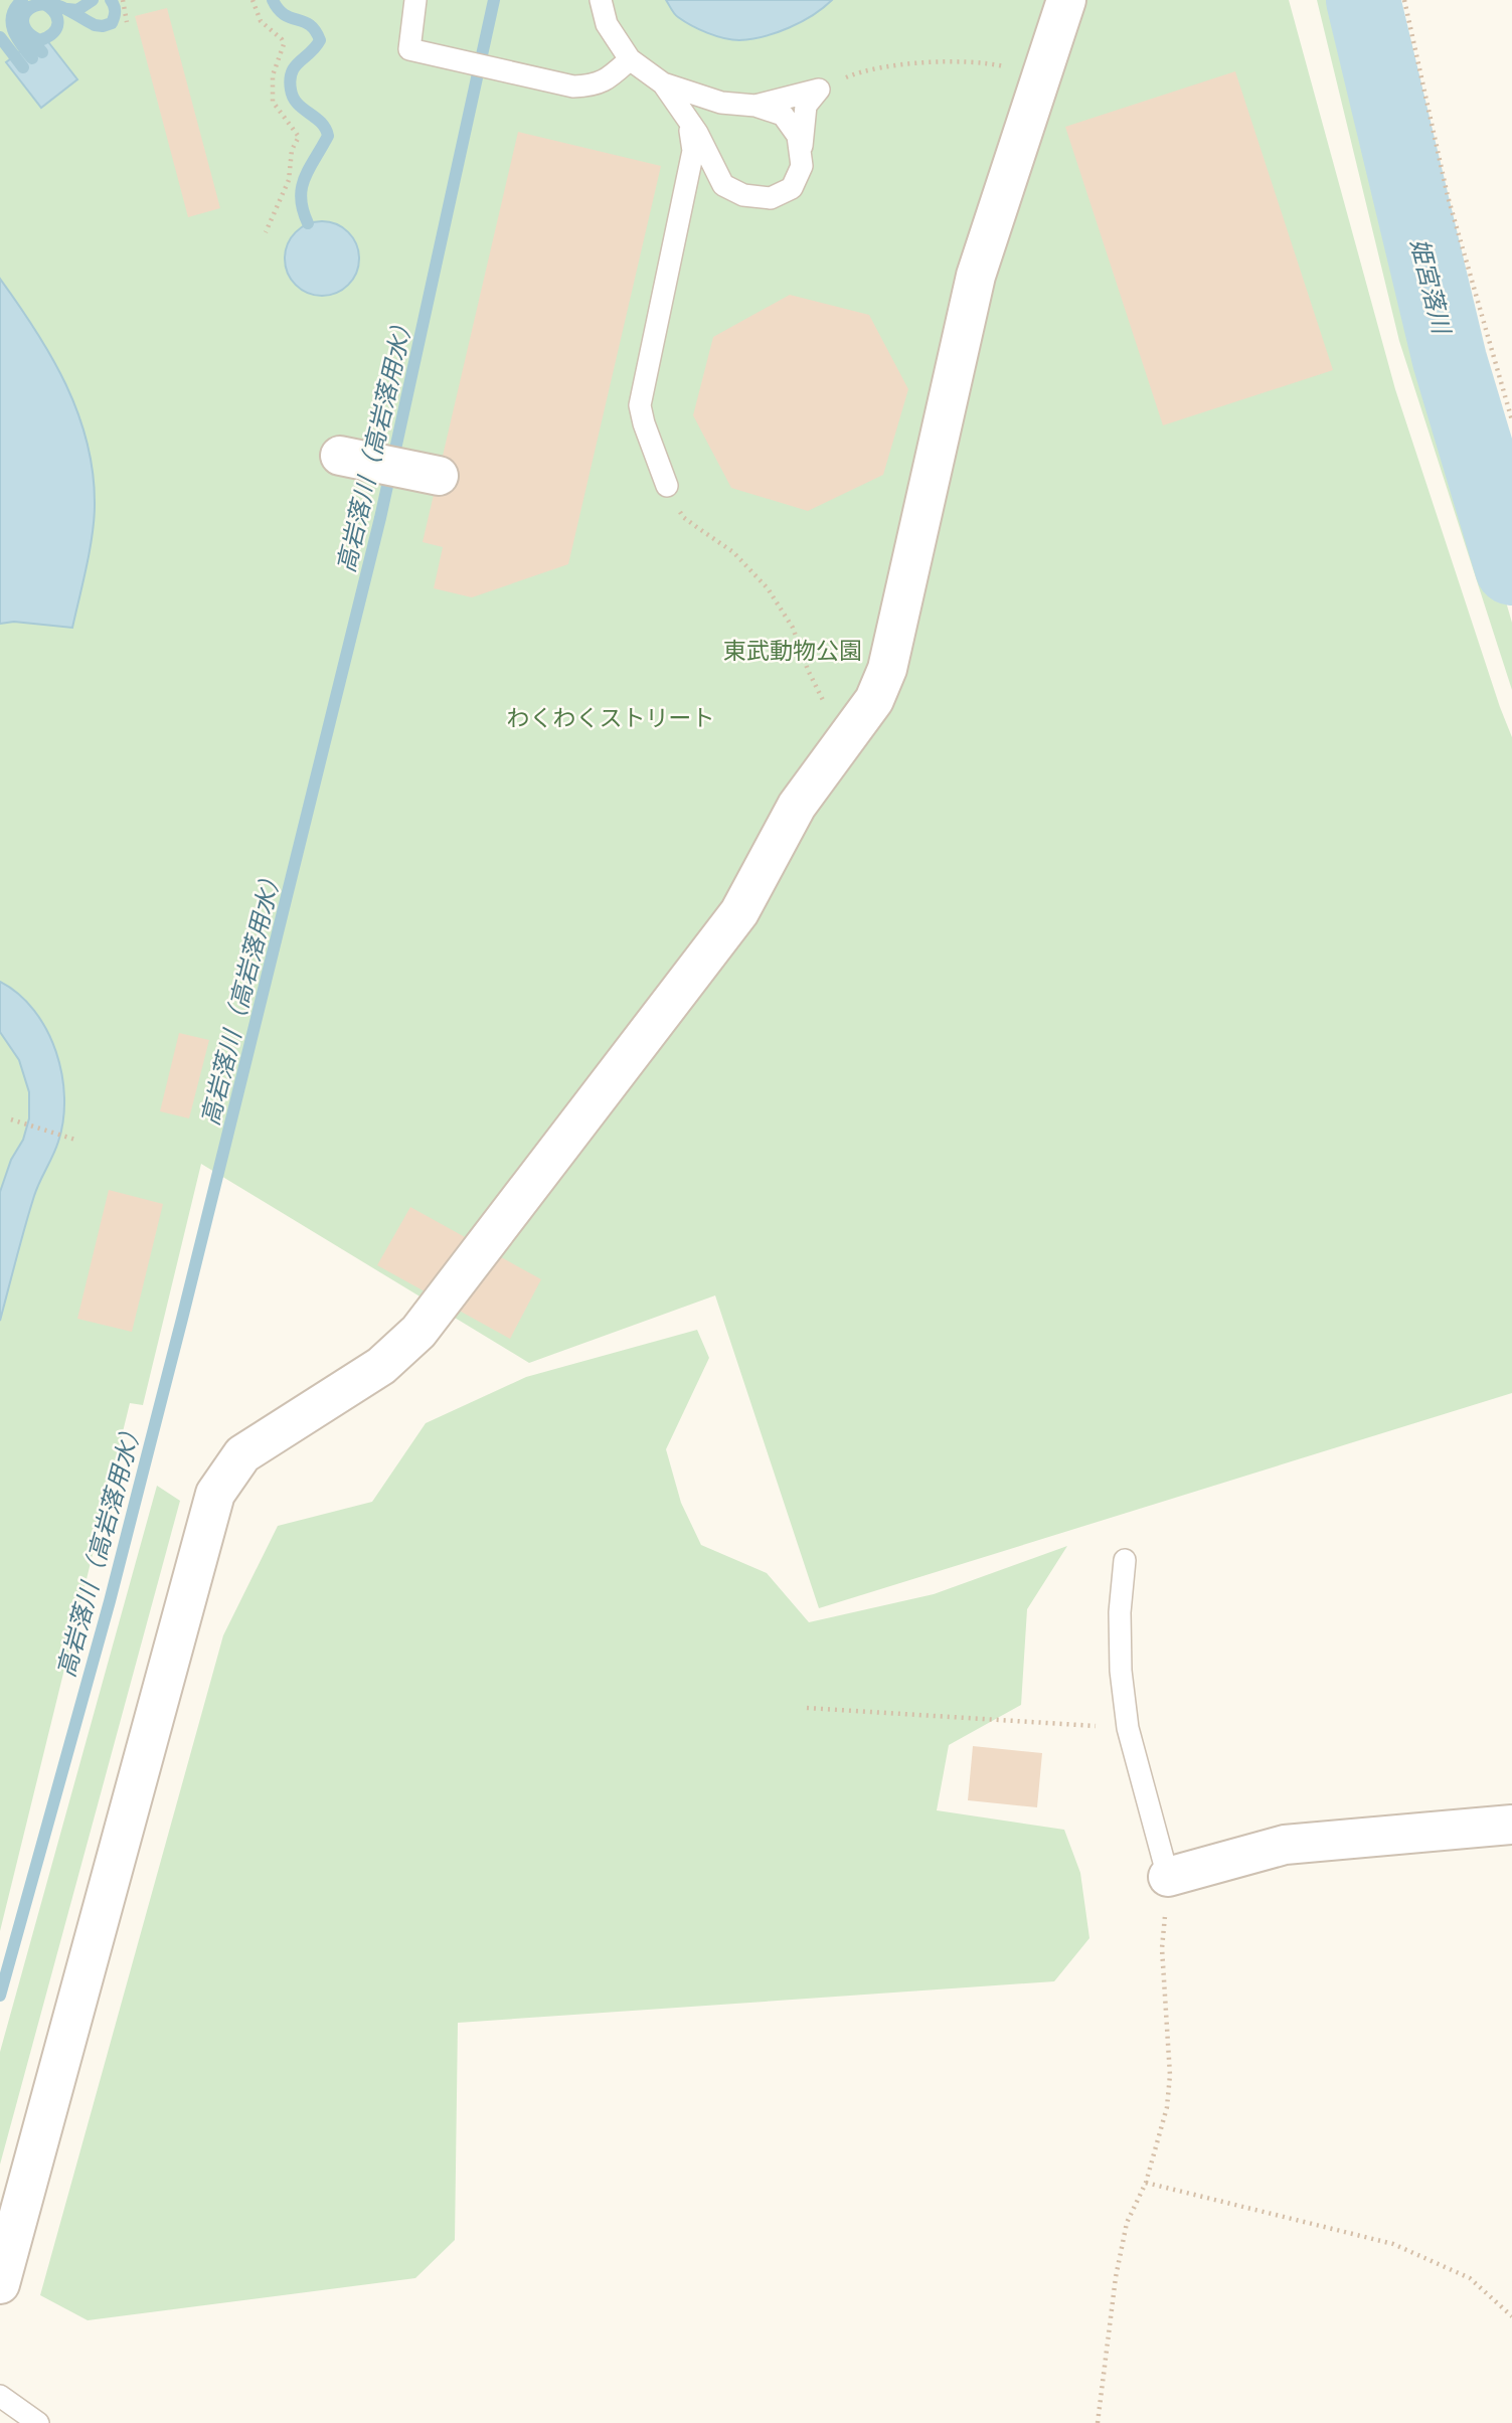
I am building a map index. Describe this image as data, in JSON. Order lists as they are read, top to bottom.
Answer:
{
  "water": ["姫宮落川", "高岩落川（高岩落用水）"],
  "parks": ["東武動物公園", "わくわくストリート"]
}
